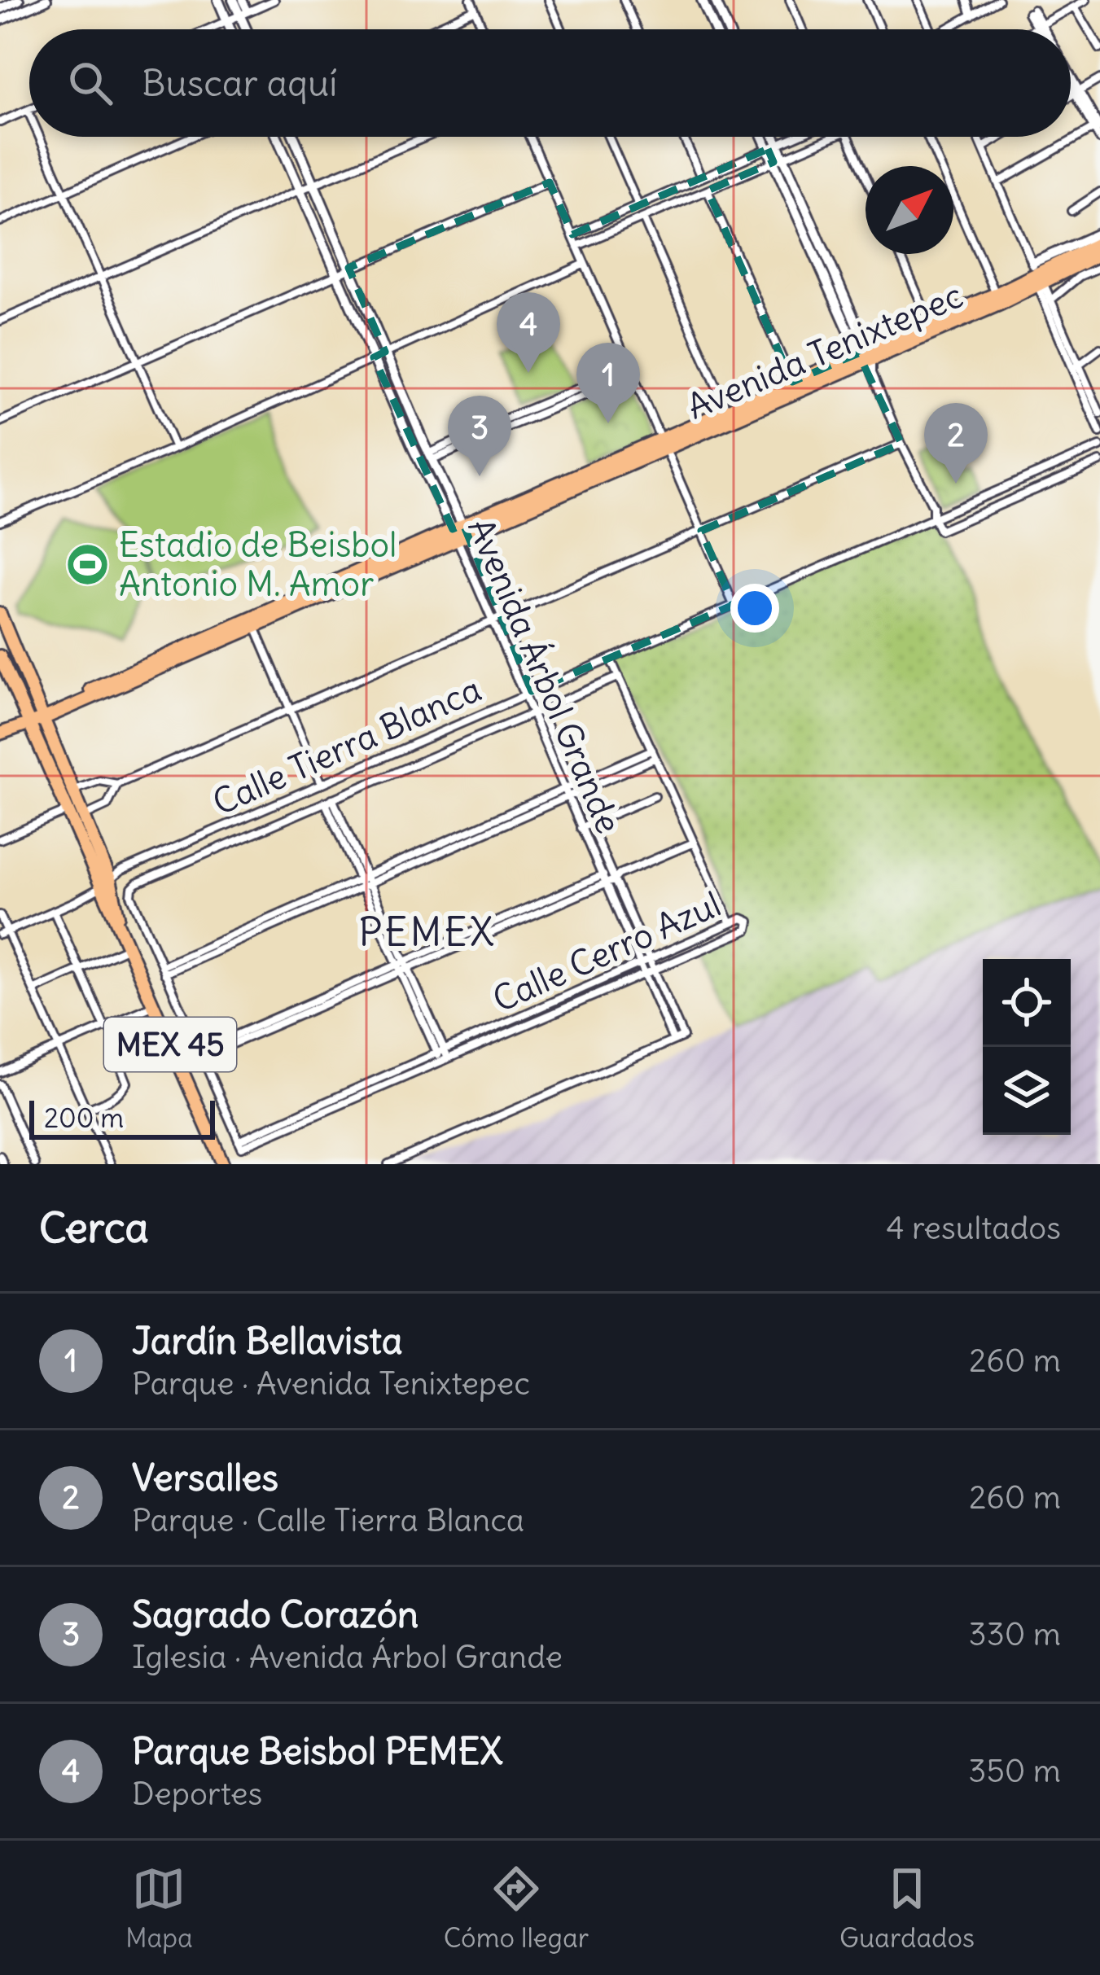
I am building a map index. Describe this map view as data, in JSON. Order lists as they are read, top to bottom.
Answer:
{
  "streets": {
    "main road": ["Avenida Tenixtepec", "MEX 45"],
    "street": ["Avenida Árbol Grande", "Calle Tierra Blanca", "Calle Cerro Azul"]
  },
  "crossings": [
    ["Avenida Tenixtepec", "Avenida Árbol Grande"],
    ["Avenida Tenixtepec", "MEX 45"],
    ["Avenida Árbol Grande", "Calle Tierra Blanca"],
    ["Avenida Árbol Grande", "Calle Cerro Azul"],
    ["Calle Tierra Blanca", "MEX 45"]
  ],
  "districts": ["PEMEX"],
  "places": {
    "sports": ["Estadio de Beisbol Antonio M. Amor"]
  },
  "scale_bar": "200 m",
  "north": "top right",
  "page": {
    "search": "Buscar aquí",
    "pins": [
      "4",
      "1",
      "3",
      "2"
    ],
    "scale": "200 m",
    "heading": ["Cerca", "4 resultados"],
    "list": [
      {
        "mark": "1",
        "name": "Jardín Bellavista",
        "note": "Parque · Avenida Tenixtepec",
        "value": "260 m"
      },
      {
        "mark": "2",
        "name": "Versalles",
        "note": "Parque · Calle Tierra Blanca",
        "value": "260 m"
      },
      {
        "mark": "3",
        "name": "Sagrado Corazón",
        "note": "Iglesia · Avenida Árbol Grande",
        "value": "330 m"
      },
      {
        "mark": "4",
        "name": "Parque Beisbol PEMEX",
        "note": "Deportes",
        "value": "350 m"
      }
    ],
    "nav": ["Mapa", "Cómo llegar", "Guardados"]
  }
}
